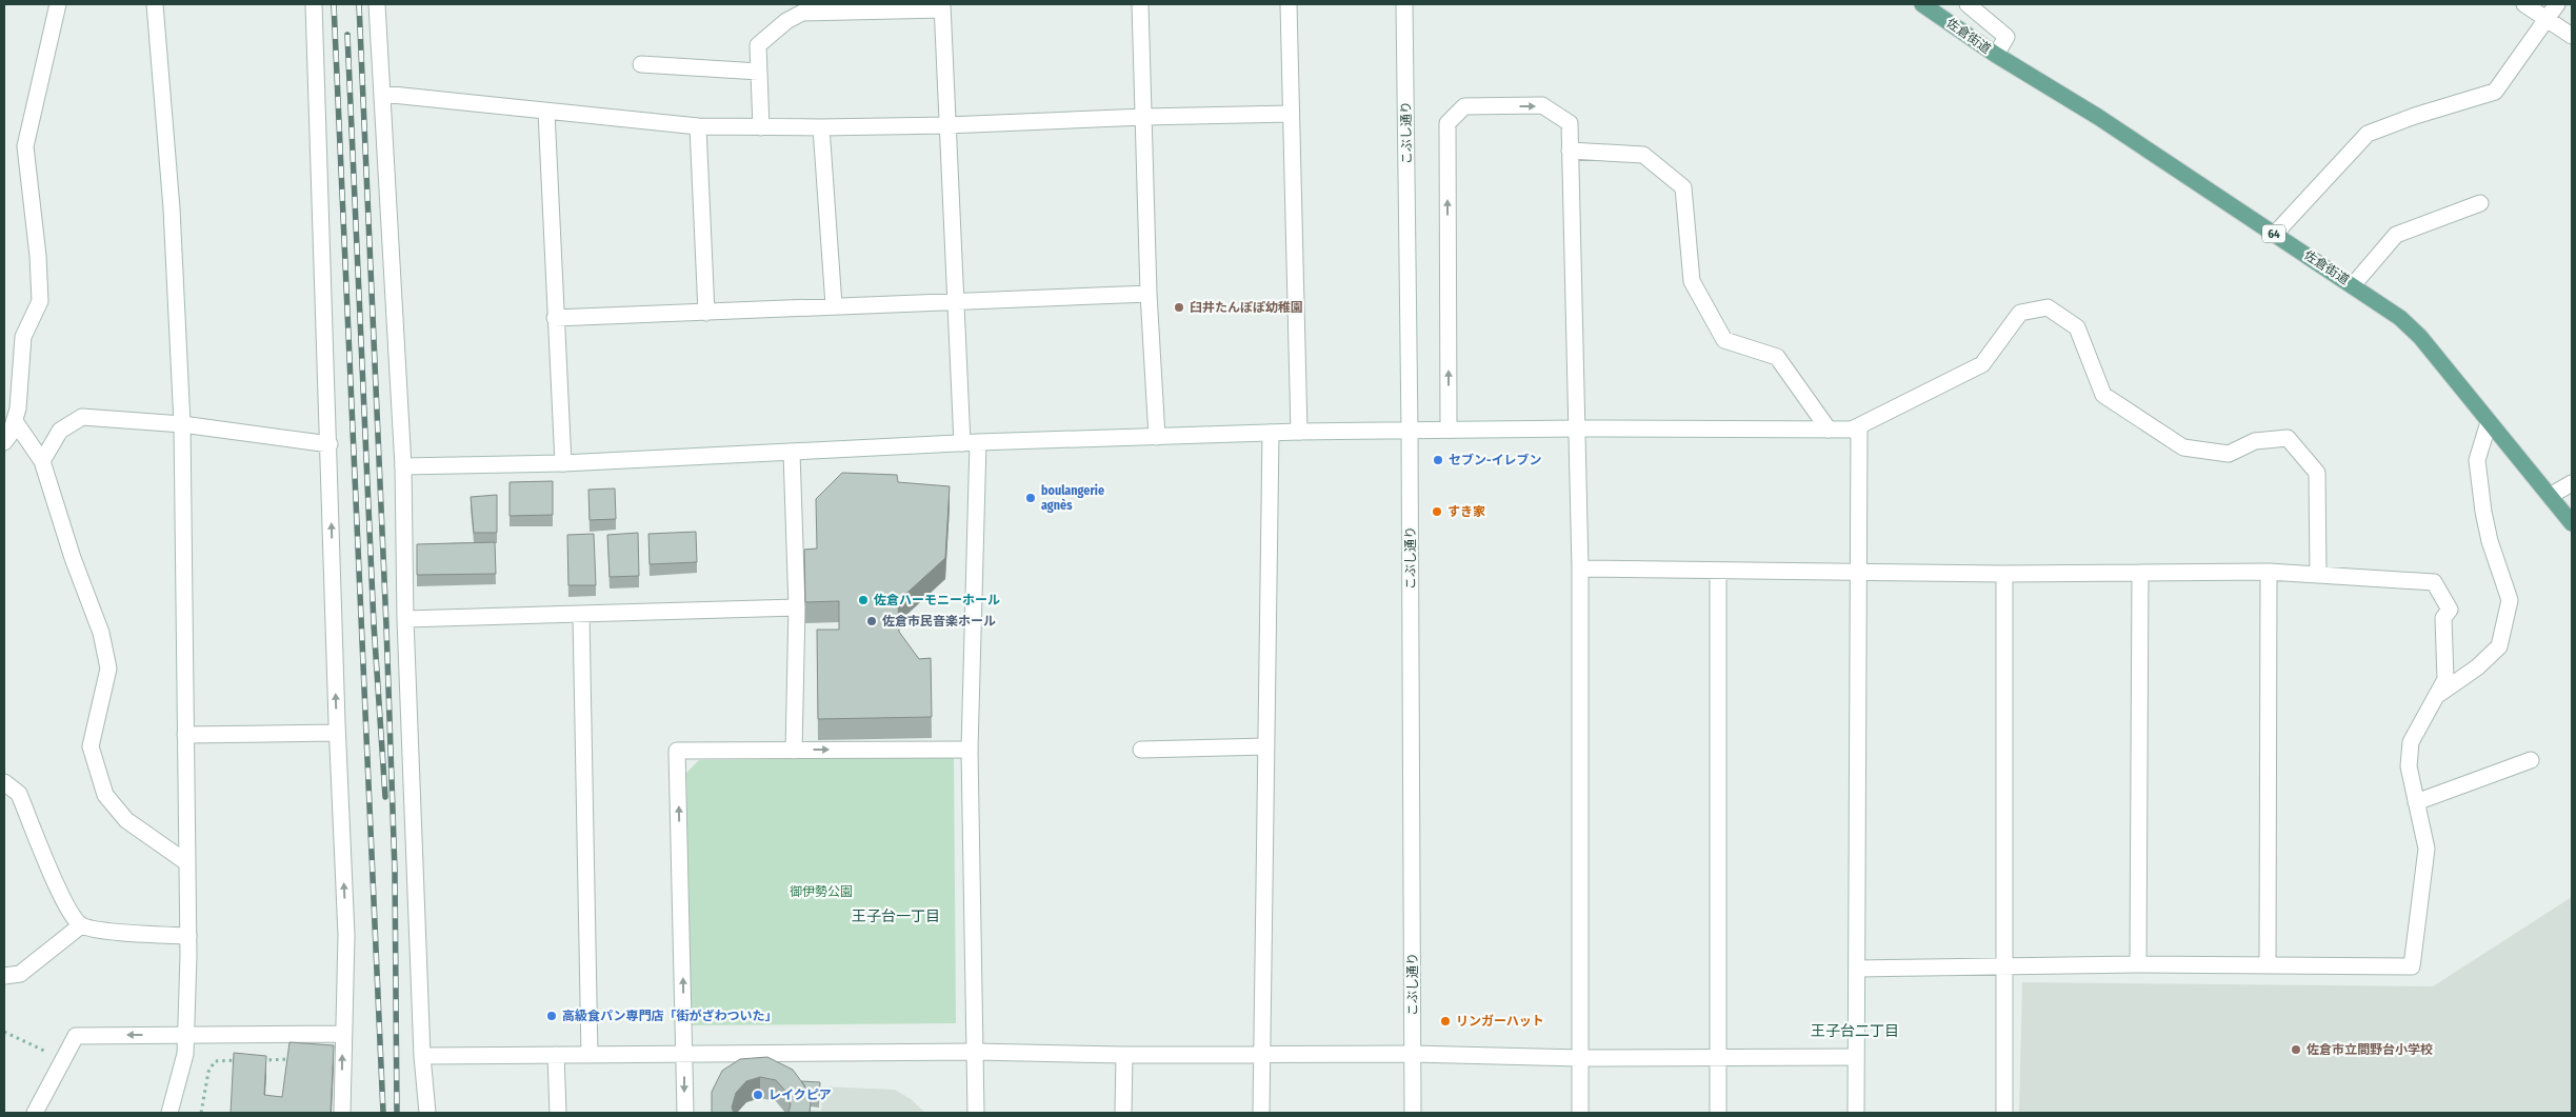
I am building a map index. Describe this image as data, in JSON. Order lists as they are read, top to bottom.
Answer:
{
  "streets": {
    "main road": ["佐倉街道", "64"],
    "street": ["こぶし通り"]
  },
  "districts": ["王子台一丁目", "王子台二丁目"],
  "parks": ["御伊勢公園"],
  "places": [
    "臼井たんぽぽ幼稚園",
    "セブン-イレブン",
    "boulangerie agnès",
    "すき家",
    "佐倉ハーモニーホール",
    "佐倉市民音楽ホール",
    "高級食パン専門店「街がざわついた」",
    "リンガーハット",
    "佐倉市立間野台小学校",
    "レイクピア"
  ]
}
